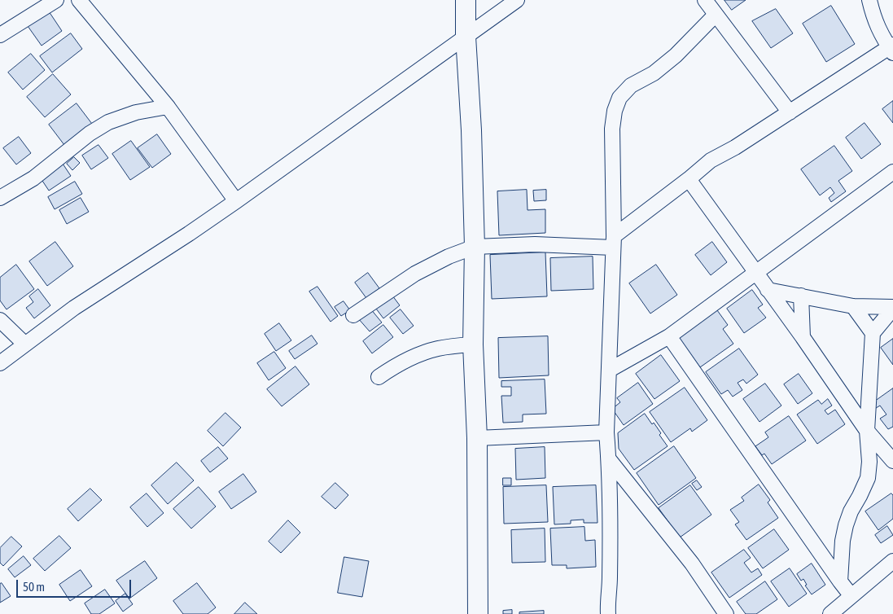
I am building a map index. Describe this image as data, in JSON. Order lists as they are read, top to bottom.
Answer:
{
  "scale_bar": "50 m"
}
